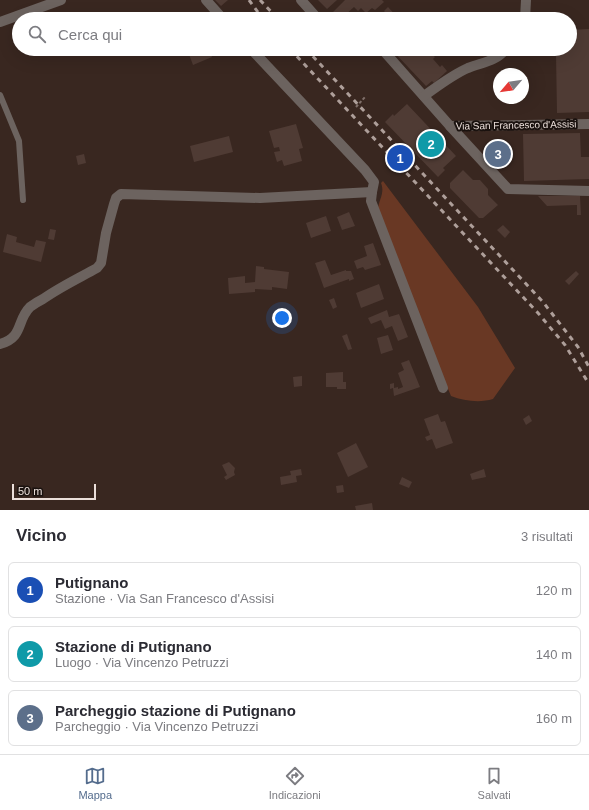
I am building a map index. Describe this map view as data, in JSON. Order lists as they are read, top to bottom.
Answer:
{
  "streets": {
    "street": ["Via San Francesco d'Assisi"]
  },
  "scale_bar": "50 m",
  "north": "bottom left",
  "page": {
    "search": "Cerca qui",
    "pins": ["2", "3", "1"],
    "scale": "50 m",
    "heading": ["Vicino", "3 risultati"],
    "list": [
      {
        "mark": "1",
        "name": "Putignano",
        "note": "Stazione · Via San Francesco d'Assisi",
        "value": "120 m"
      },
      {
        "mark": "2",
        "name": "Stazione di Putignano",
        "note": "Luogo · Via Vincenzo Petruzzi",
        "value": "140 m"
      },
      {
        "mark": "3",
        "name": "Parcheggio stazione di Putignano",
        "note": "Parcheggio · Via Vincenzo Petruzzi",
        "value": "160 m"
      }
    ],
    "nav": ["Mappa", "Indicazioni", "Salvati"]
  }
}
